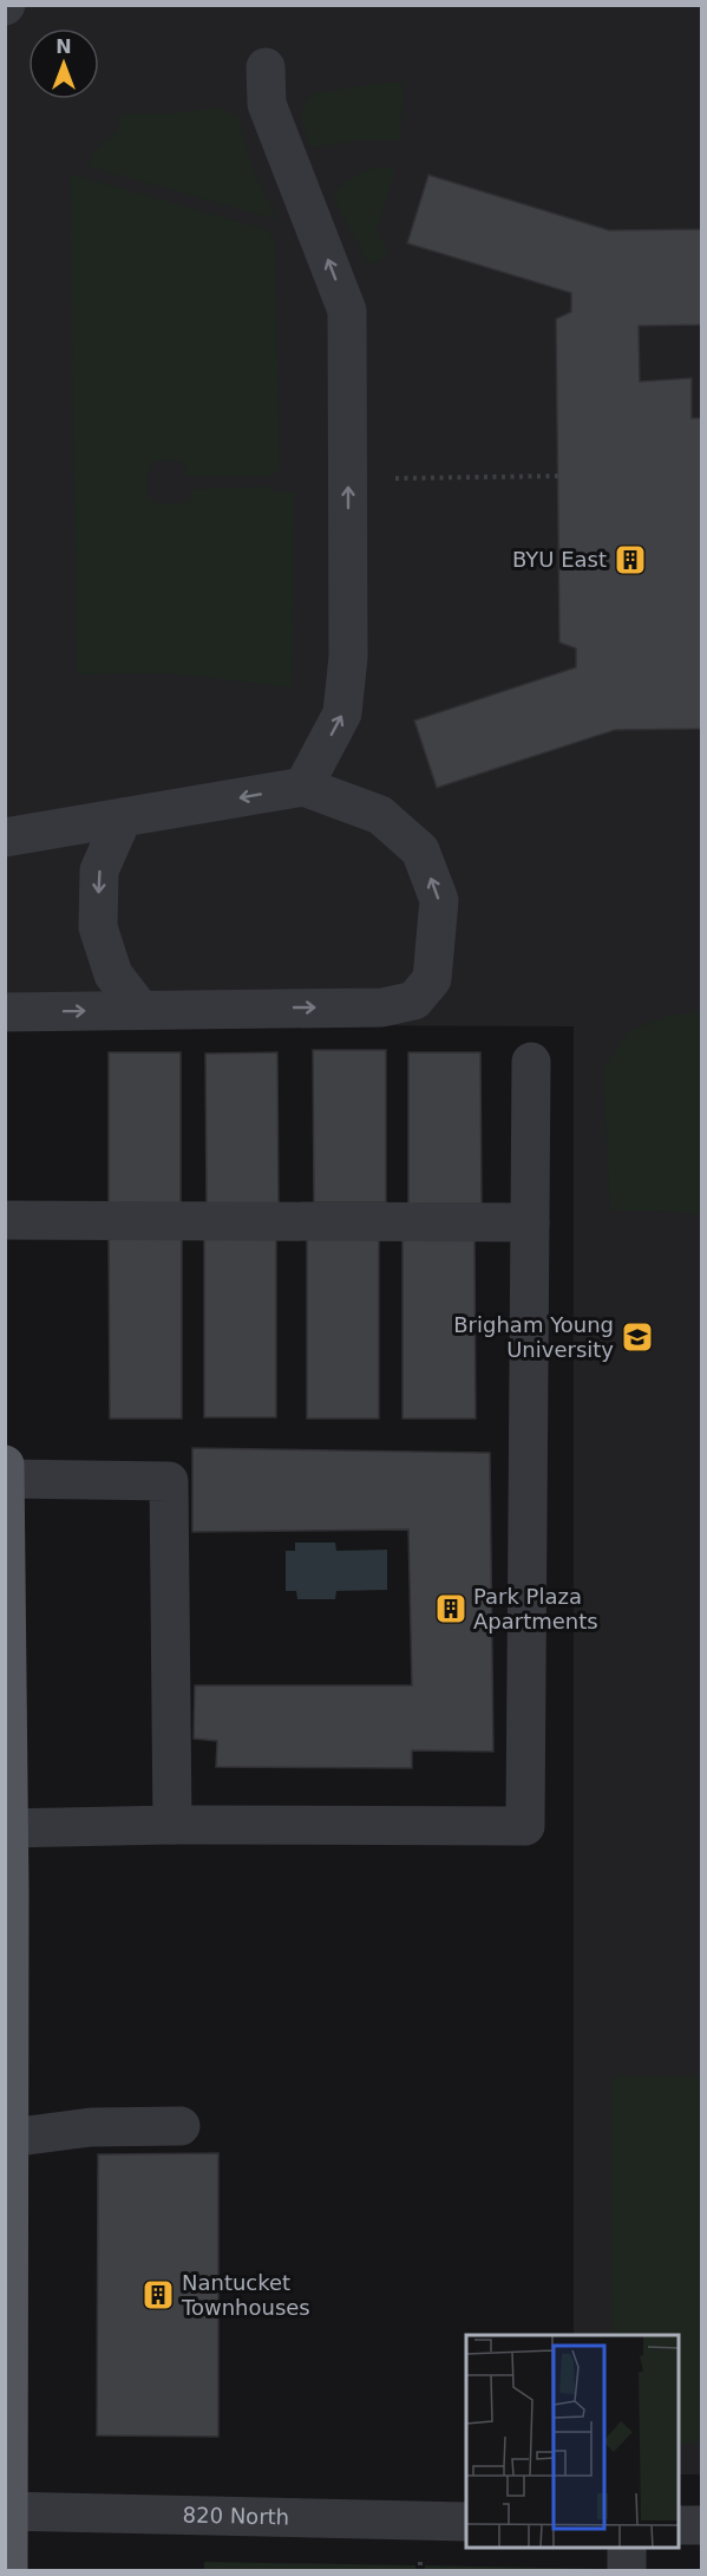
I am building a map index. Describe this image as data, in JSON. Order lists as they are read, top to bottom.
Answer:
{
  "streets": {
    "street": ["820 North"]
  },
  "places": {
    "building": ["BYU East", "Park Plaza Apartments", "Nantucket Townhouses"],
    "school or university": ["Brigham Young University"]
  },
  "north": "top"
}
